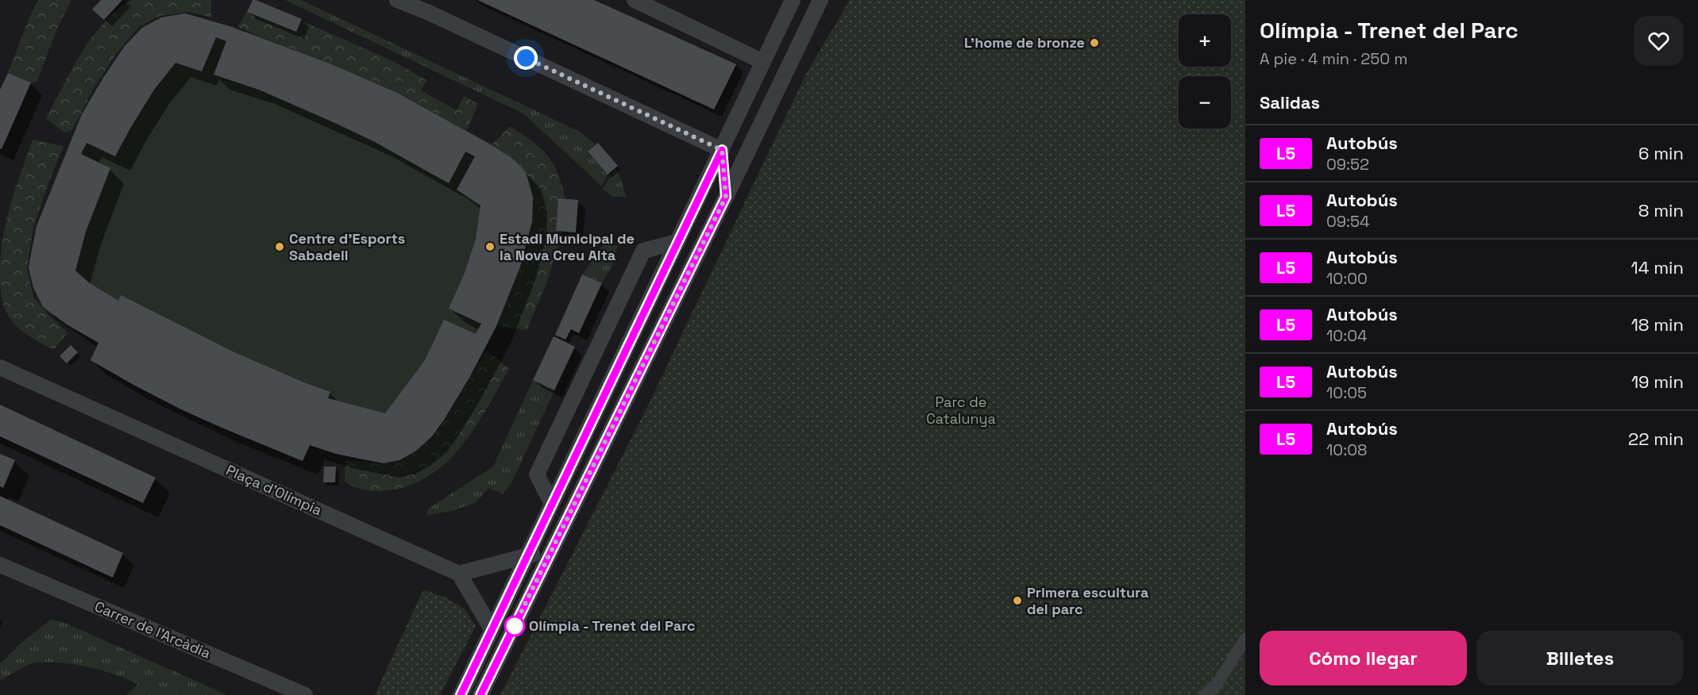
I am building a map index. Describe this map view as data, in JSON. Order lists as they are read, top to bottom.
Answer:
{
  "streets": {
    "street": ["Plaça d'Olímpia", "Carrer de l'Arcàdia"]
  },
  "parks": ["Parc de Catalunya"],
  "places": [
    "L'home de bronze",
    "Centre d'Esports Sabadell",
    "Estadi Municipal de la Nova Creu Alta",
    "Primera escultura del parc",
    "Olímpia - Trenet del Parc"
  ],
  "lines": ["bus line L5"],
  "page": {
    "heading": [
      ["Olímpia - Trenet del Parc", "A pie · 4 min · 250 m"],
      "Salidas"
    ],
    "map_buttons": ["+", "−"],
    "list": [
      {
        "mark": "L5",
        "name": "Autobús",
        "note": "09:52",
        "value": "6 min"
      },
      {
        "mark": "L5",
        "name": "Autobús",
        "note": "09:54",
        "value": "8 min"
      },
      {
        "mark": "L5",
        "name": "Autobús",
        "note": "10:00",
        "value": "14 min"
      },
      {
        "mark": "L5",
        "name": "Autobús",
        "note": "10:04",
        "value": "18 min"
      },
      {
        "mark": "L5",
        "name": "Autobús",
        "note": "10:05",
        "value": "19 min"
      },
      {
        "mark": "L5",
        "name": "Autobús",
        "note": "10:08",
        "value": "22 min"
      }
    ],
    "buttons": ["Cómo llegar", "Billetes"]
  }
}
